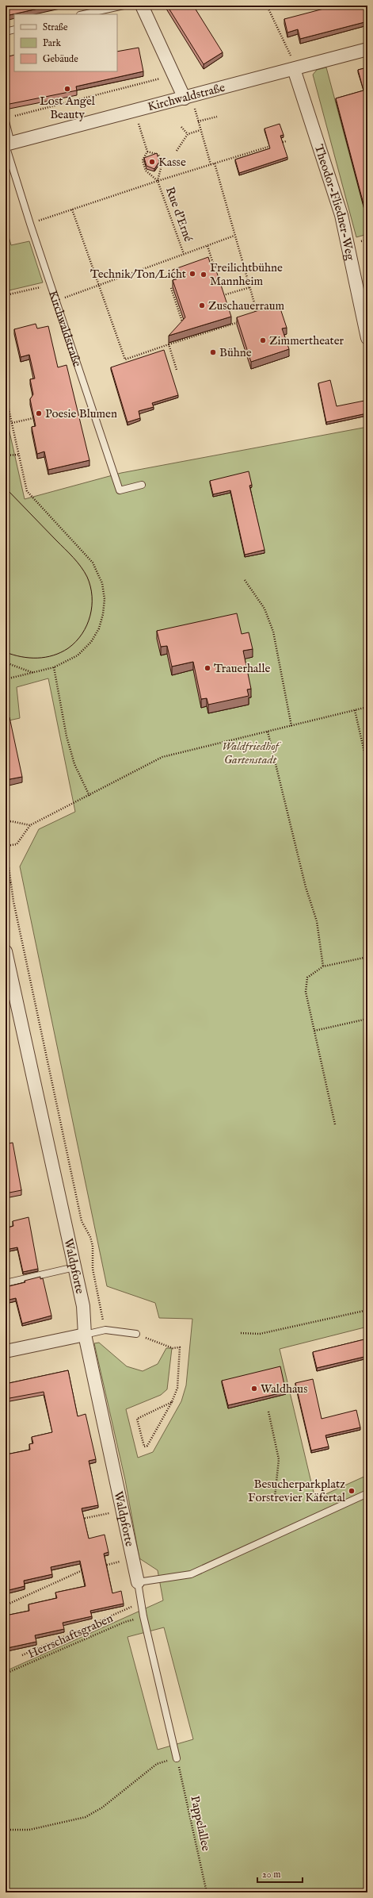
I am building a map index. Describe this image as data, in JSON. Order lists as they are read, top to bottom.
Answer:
{
  "streets": {
    "street": ["Kirchwaldstraße", "Theodor-Fliedner-Weg", "Waldpforte"],
    "path": ["Rue d'Erné", "Herrschaftsgraben", "Pappelallee"]
  },
  "crossings": [
    ["Kirchwaldstraße", "Theodor-Fliedner-Weg"]
  ],
  "parks": ["Waldfriedhof Gartenstadt"],
  "places": [
    "Lost Angel Beauty",
    "Kasse",
    "Technik/Ton/Licht",
    "Freilichtbühne Mannheim",
    "Zuschauerraum",
    "Zimmertheater",
    "Bühne",
    "Poesie Blumen",
    "Trauerhalle",
    "Waldhaus",
    "Besucherparkplatz Forstrevier Käfertal"
  ],
  "legend": ["Straße", "Park", "Gebäude"],
  "scale_bar": "20 m"
}
